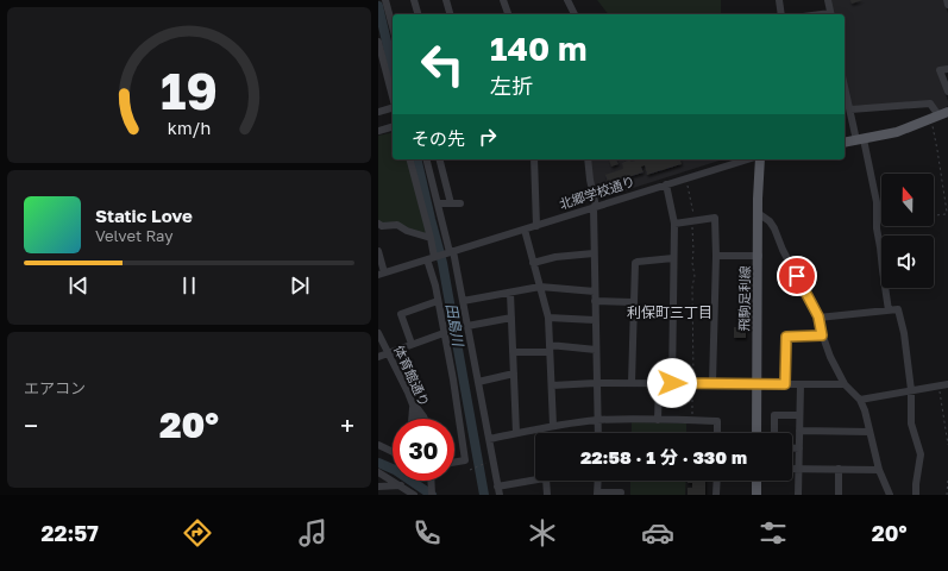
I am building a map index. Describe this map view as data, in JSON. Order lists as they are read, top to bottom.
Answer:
{
  "streets": {
    "main road": ["飛駒足利線"],
    "street": ["北郷学校通り", "体育館通り"]
  },
  "districts": ["利保町三丁目"],
  "water": ["田島川"],
  "north": "top",
  "page": {
    "turn": ["140 m", "左折"],
    "then": "その先",
    "song": ["Static Love", "Velvet Ray"],
    "tile": "エアコン",
    "heat": ["−", "20°", "+"],
    "limit": "30",
    "trip": "22:58 · 1 分 · 330 m",
    "tabs": ["22:57", "20°"],
    "gauge": ["19", "km/h"]
  }
}
